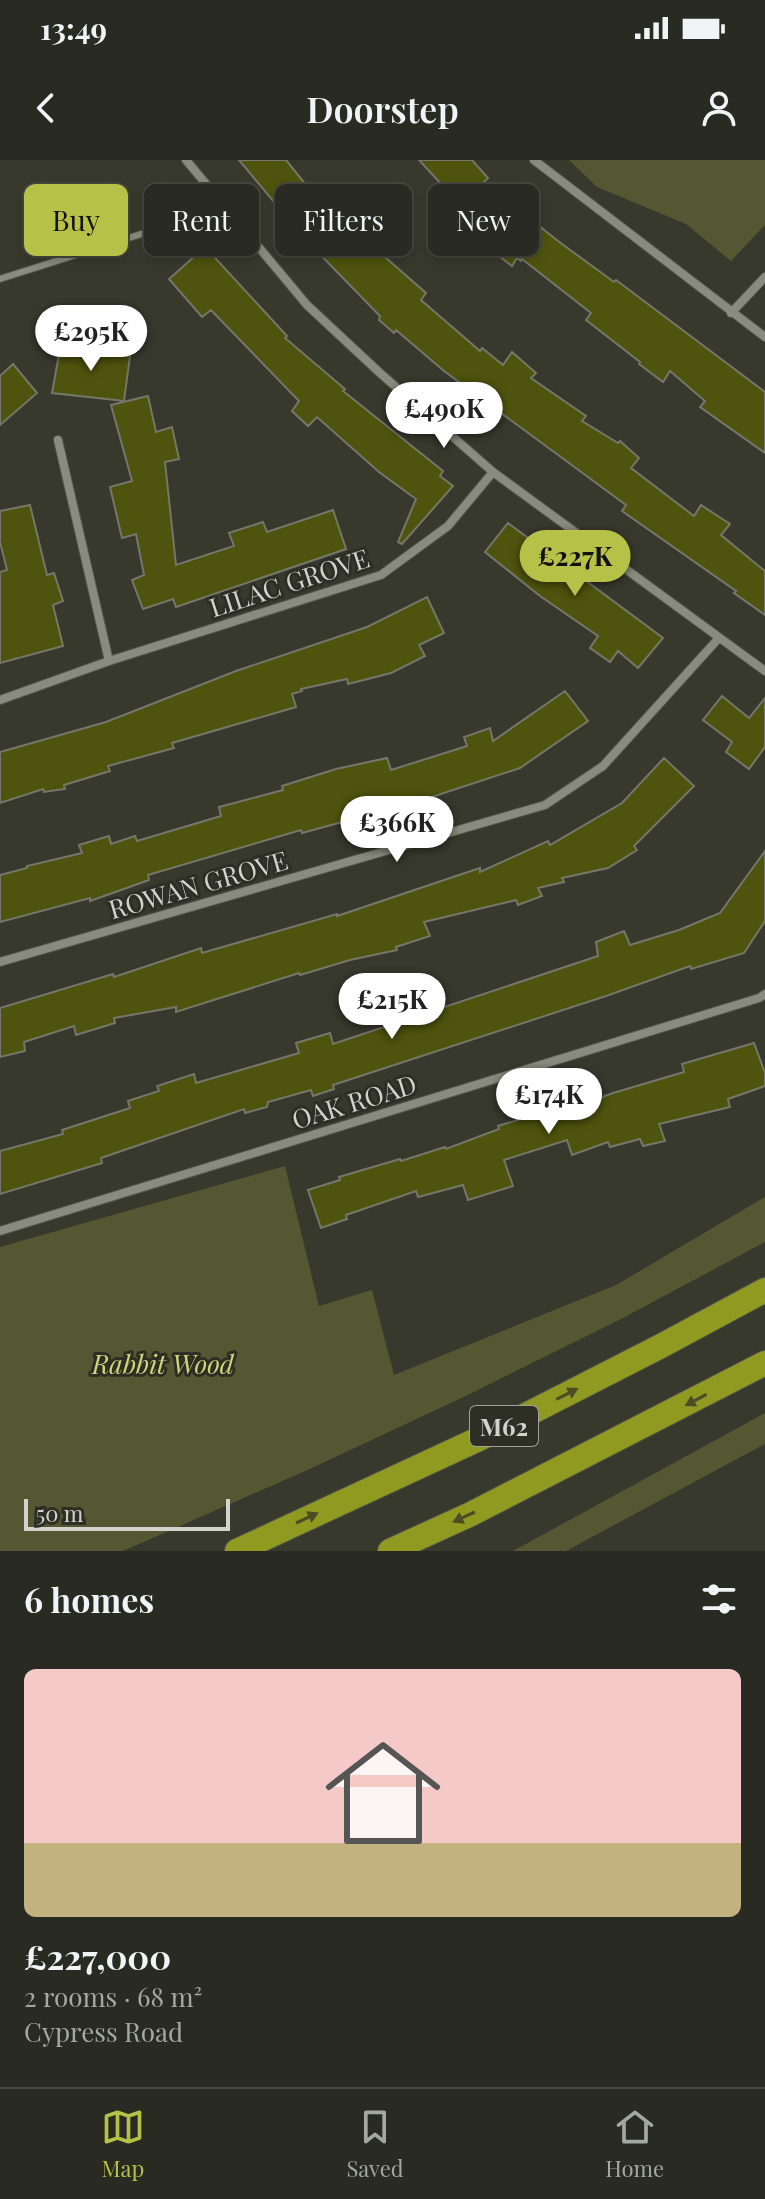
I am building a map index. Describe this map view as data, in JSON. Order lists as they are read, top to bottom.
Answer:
{
  "streets": {
    "highway": ["M62"],
    "street": ["LILAC GROVE", "ROWAN GROVE", "OAK ROAD"]
  },
  "parks": ["Rabbit Wood"],
  "scale_bar": "50 m",
  "page": {
    "status": "13:49",
    "header": "Doorstep",
    "chip": [
      "Buy",
      "Rent",
      "Filters",
      "New"
    ],
    "price": [
      "£295K",
      "£490K",
      "£227K",
      "£366K",
      "£215K",
      "£174K"
    ],
    "scale": "50 m",
    "heading": "6 homes",
    "list": [
      {
        "name": "£227,000",
        "note": "2 rooms · 68 m² · Cypress Road"
      }
    ],
    "tabs": ["Map", "Saved", "Home"]
  }
}
